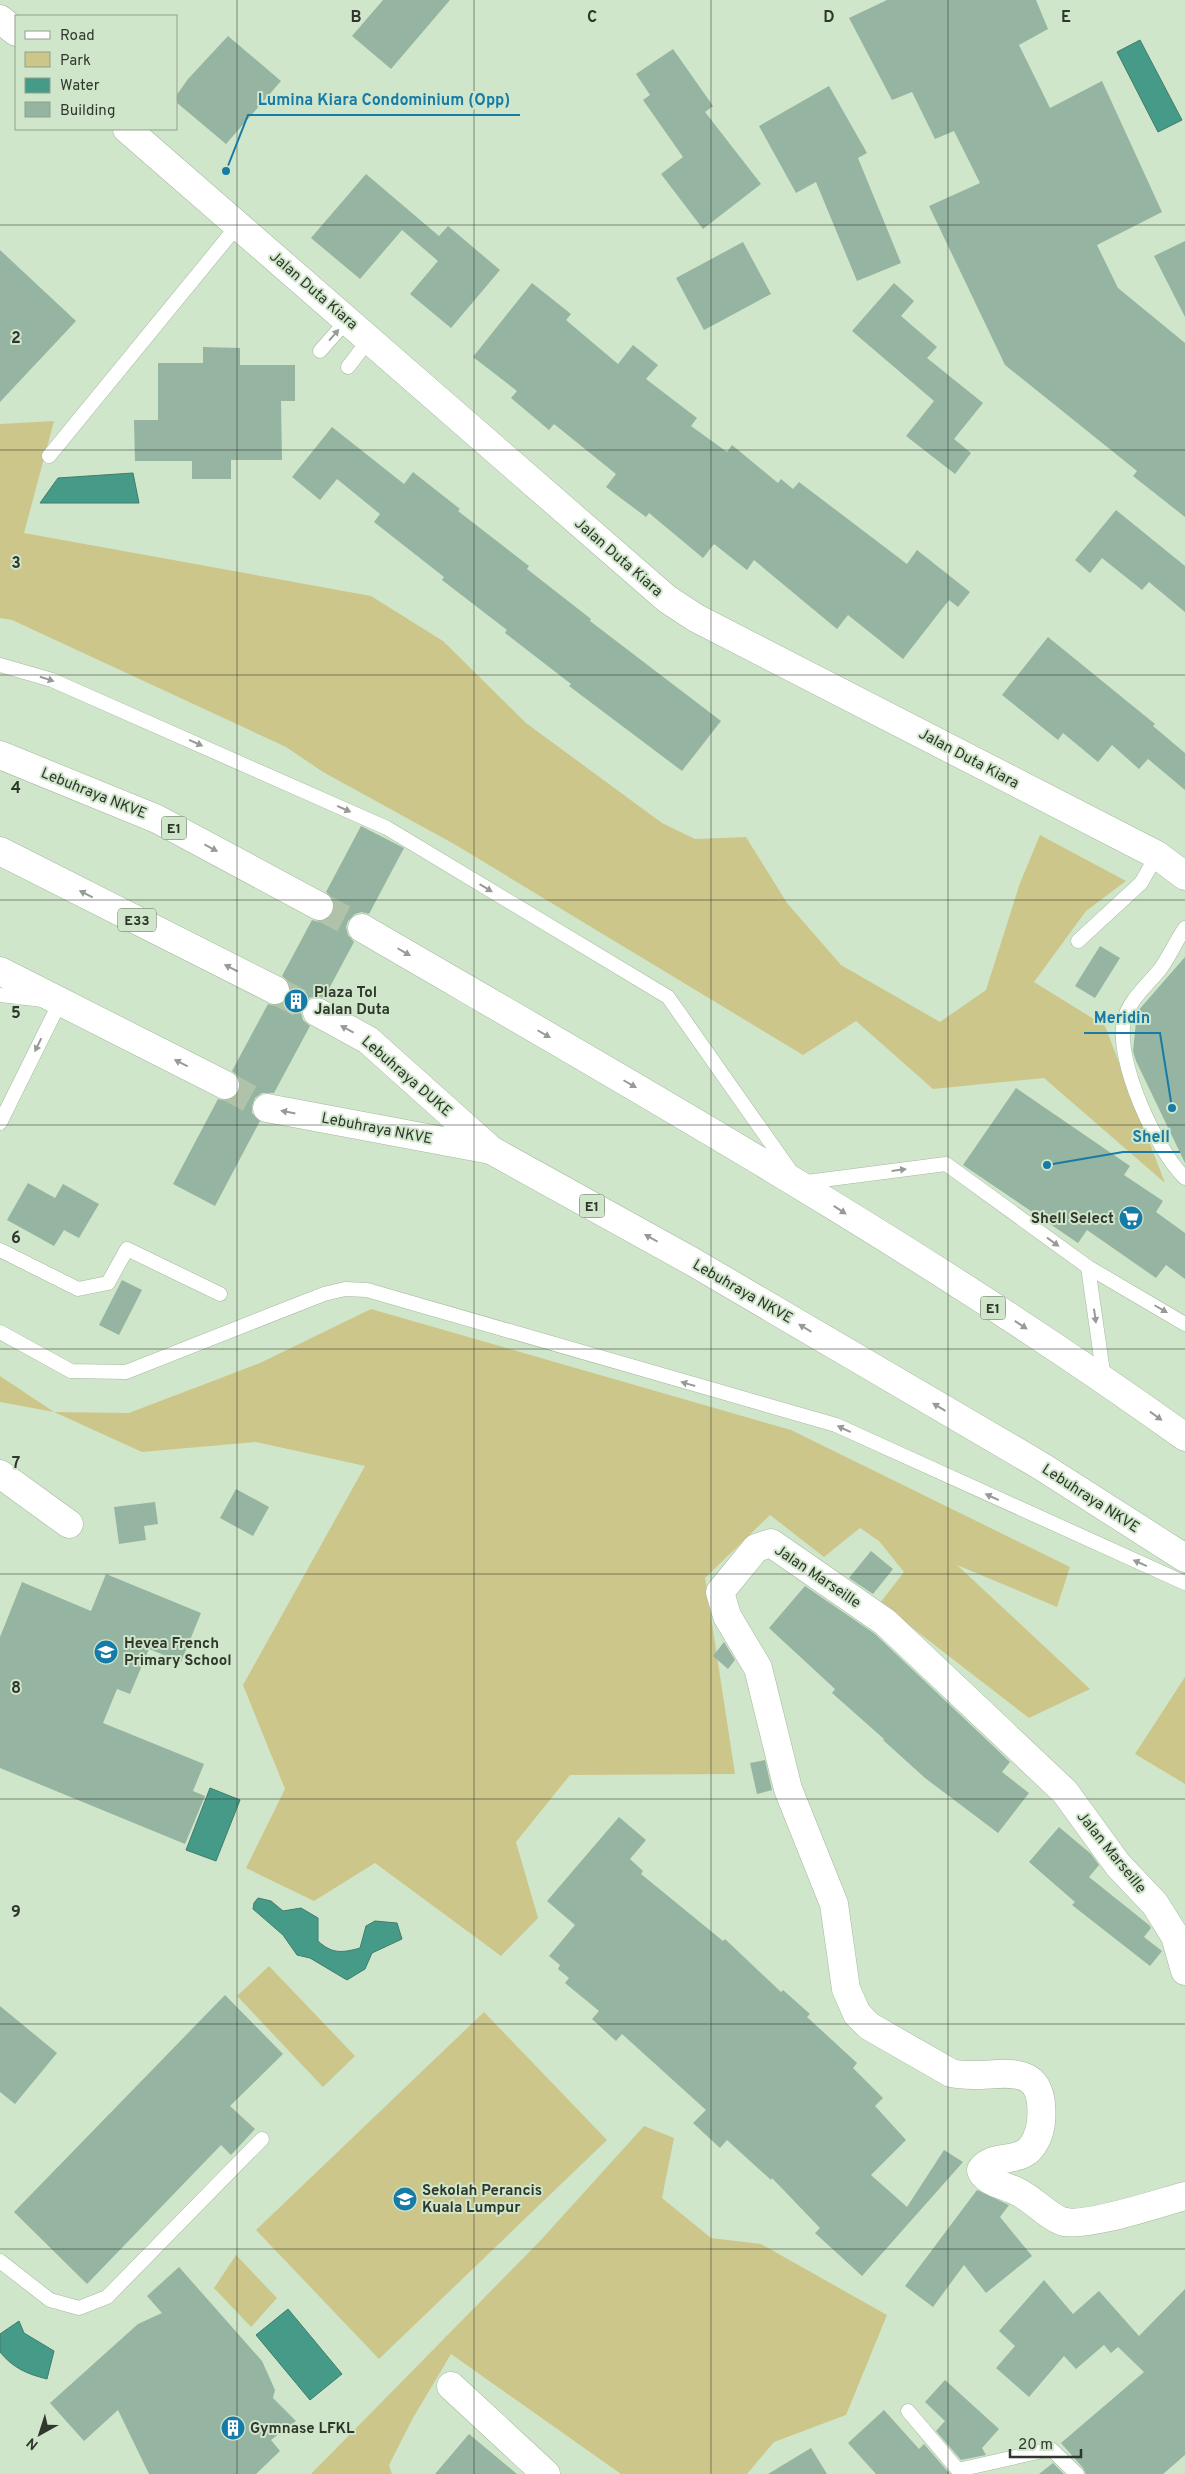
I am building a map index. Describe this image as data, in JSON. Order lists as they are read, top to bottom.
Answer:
{
  "streets": {
    "main road": [
      "Jalan Duta Kiara",
      "Lebuhraya NKVE",
      "E1",
      "E33",
      "Lebuhraya DUKE",
      "Jalan Marseille"
    ]
  },
  "crossings": [
    ["Lebuhraya NKVE", "Lebuhraya DUKE"]
  ],
  "places": {
    "other": ["Lumina Kiara Condominium (Opp)", "Meridin", "Shell"],
    "building": ["Plaza Tol Jalan Duta", "Gymnase LFKL"],
    "supermarket": ["Shell Select"],
    "school or university": ["Hevea French Primary School", "Sekolah Perancis Kuala Lumpur"]
  },
  "legend": [
    "Road",
    "Park",
    "Water",
    "Building"
  ],
  "scale_bar": "20 m",
  "north": "bottom left",
  "grid": {
    "columns": [
      "B",
      "C",
      "D",
      "E"
    ],
    "rows": [
      "2",
      "3",
      "4",
      "5",
      "6",
      "7",
      "8",
      "9"
    ]
  }
}
